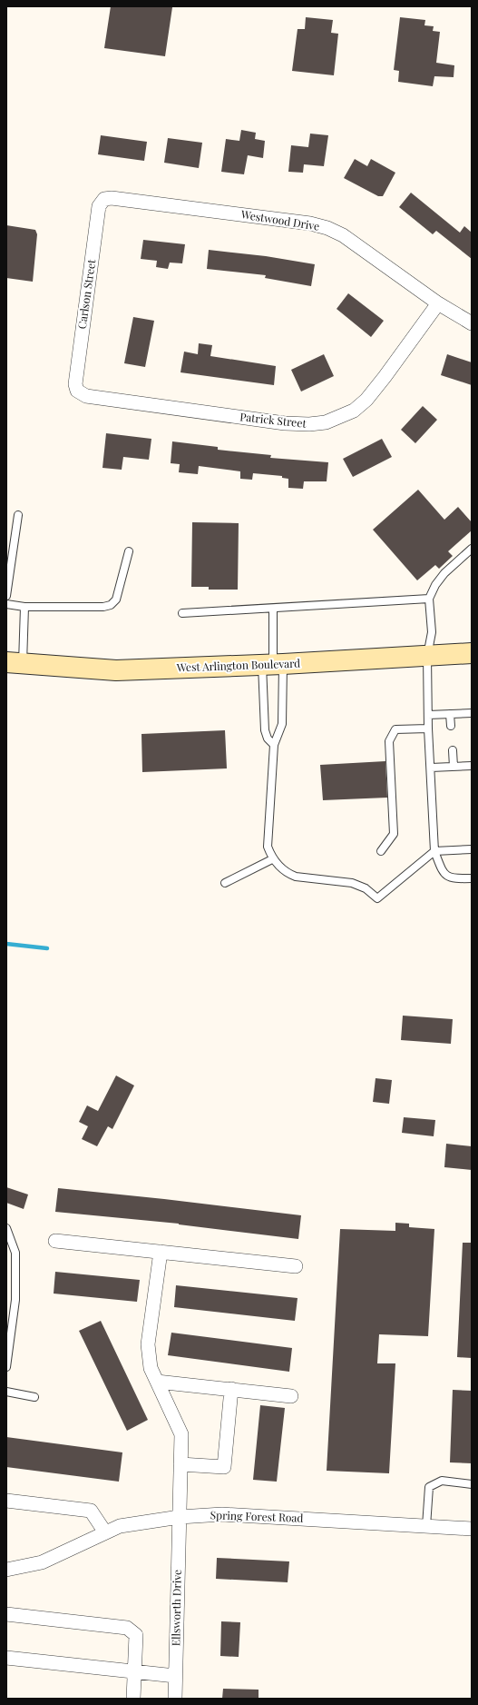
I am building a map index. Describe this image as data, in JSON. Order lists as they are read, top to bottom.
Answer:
{
  "streets": {
    "main road": ["West Arlington Boulevard"],
    "street": [
      "Westwood Drive",
      "Carlson Street",
      "Patrick Street",
      "Spring Forest Road",
      "Ellsworth Drive"
    ]
  },
  "crossings": [
    ["Westwood Drive", "Carlson Street"],
    ["Westwood Drive", "Patrick Street"],
    ["Carlson Street", "Patrick Street"],
    ["Spring Forest Road", "Ellsworth Drive"]
  ]
}
